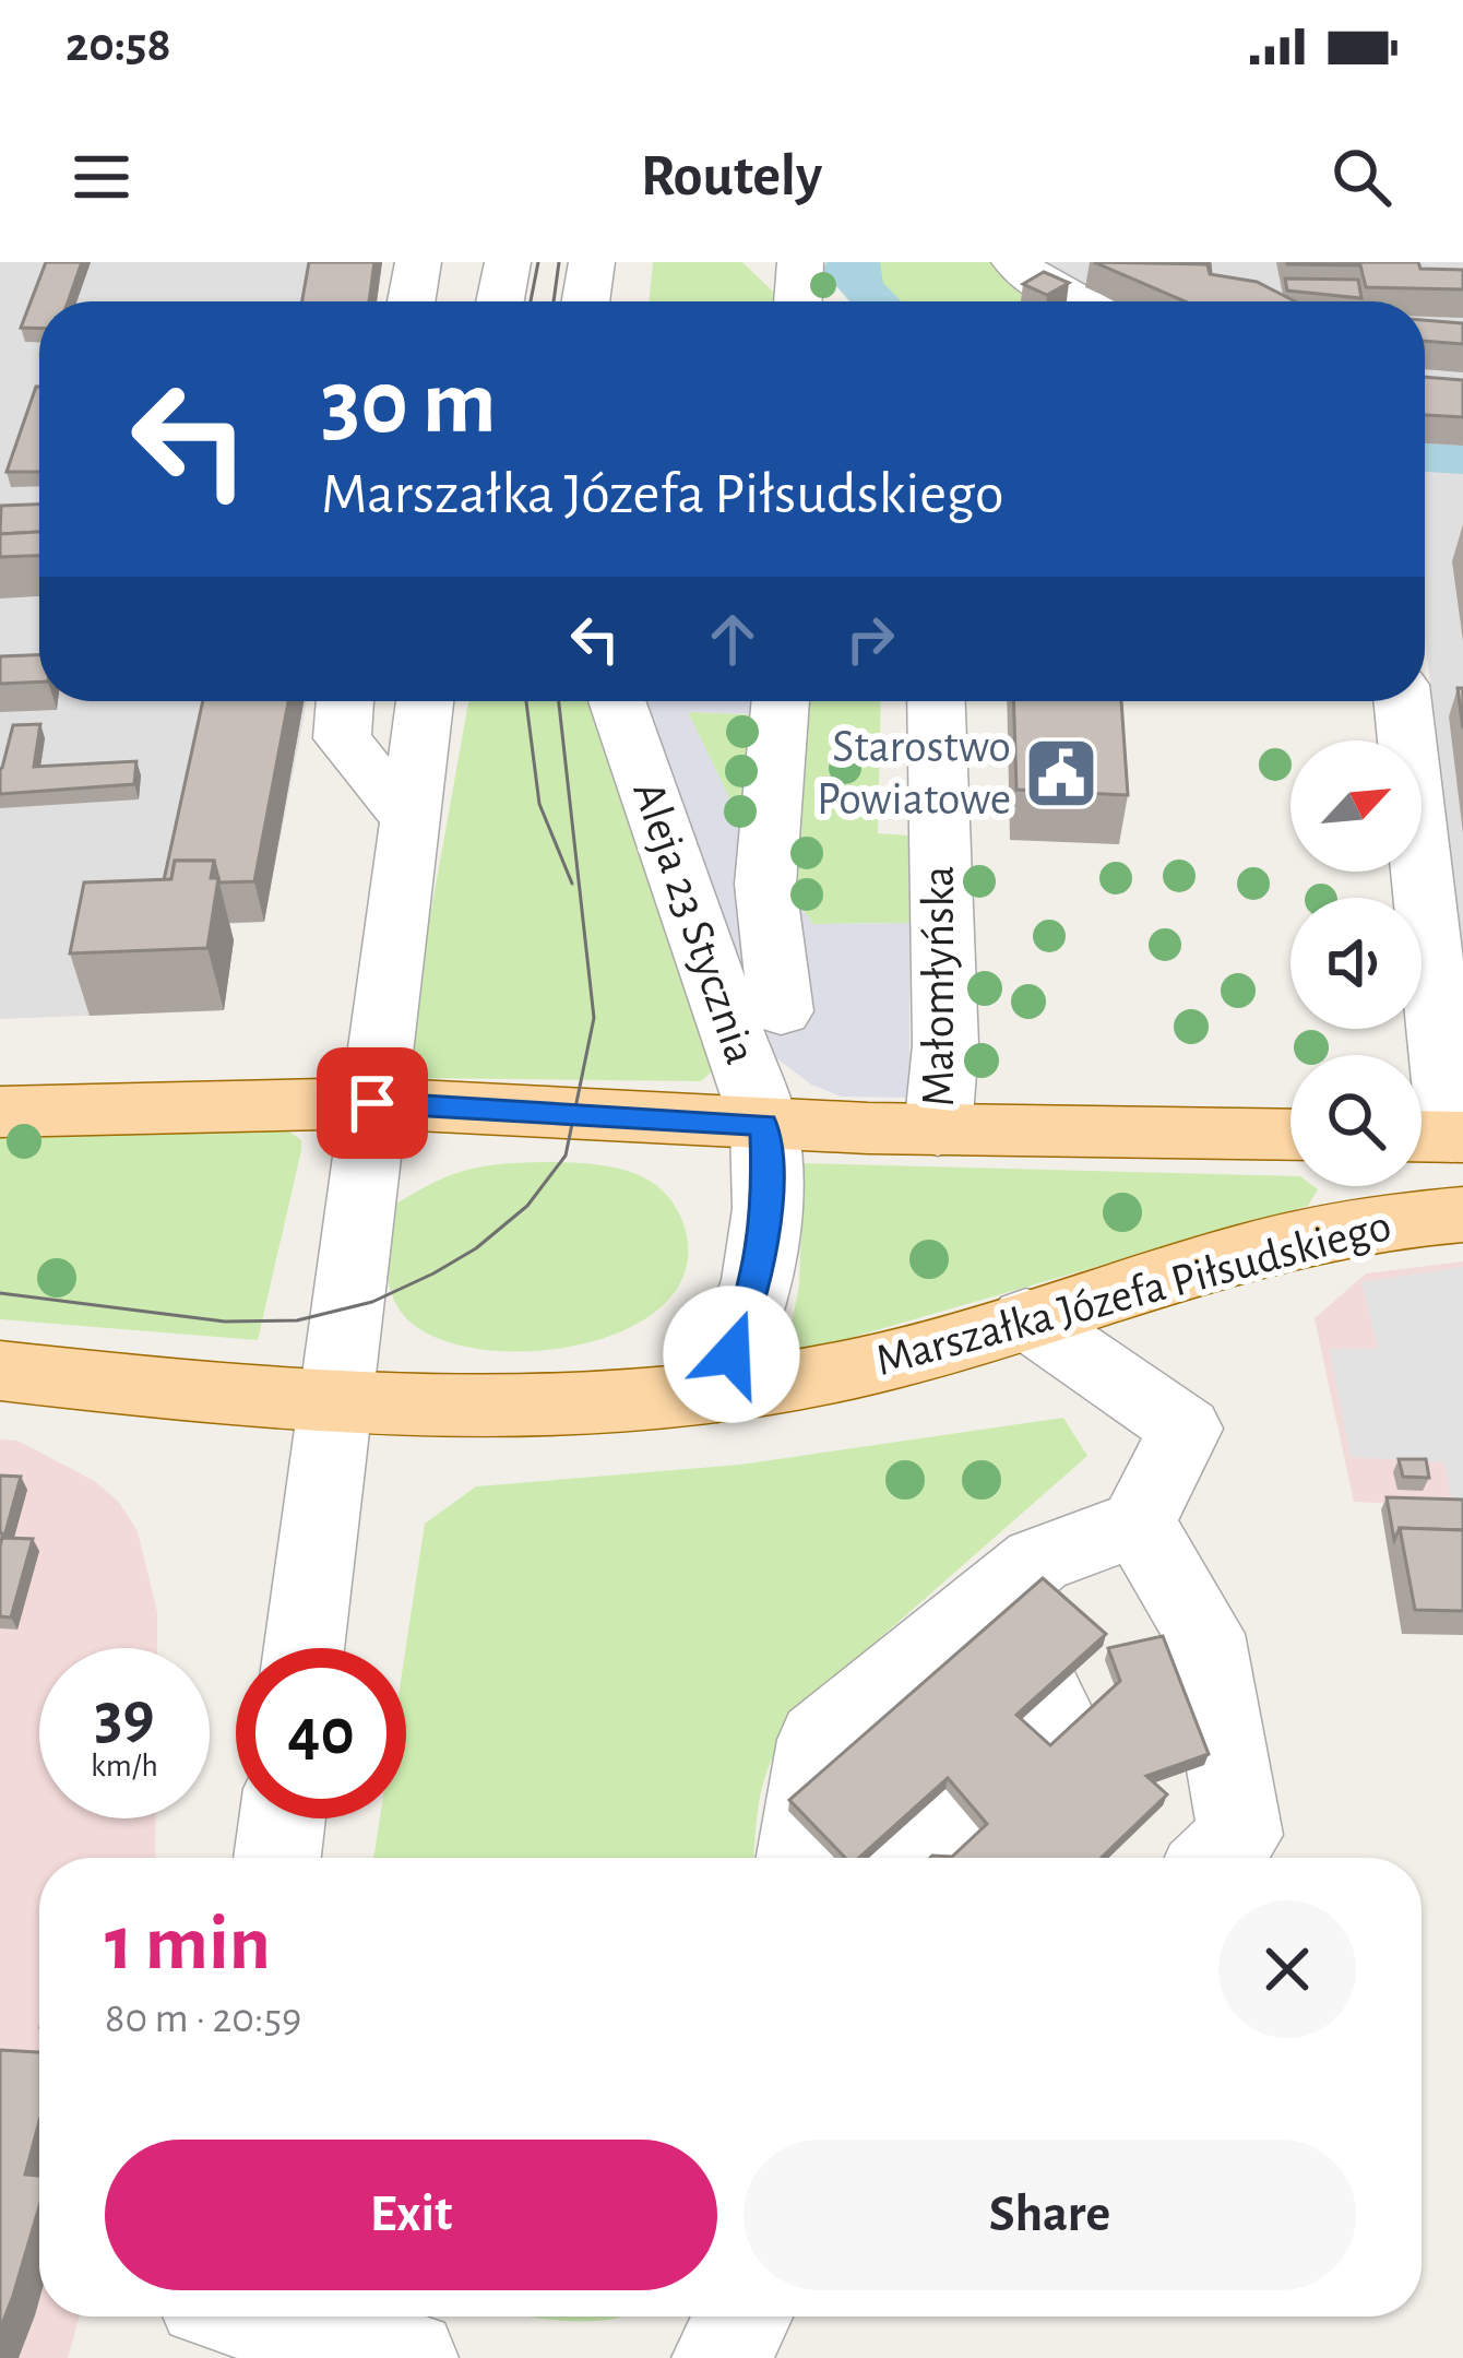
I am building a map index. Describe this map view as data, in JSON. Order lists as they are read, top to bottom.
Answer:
{
  "streets": {
    "main road": ["Marszałka Józefa Piłsudskiego"],
    "street": ["Aleja 23 Stycznia", "Małomłyńska"]
  },
  "crossings": [
    ["Aleja 23 Stycznia", "Marszałka Józefa Piłsudskiego"]
  ],
  "places": {
    "public building": ["Starostwo Powiatowe"]
  },
  "north": "top right",
  "page": {
    "status": "20:58",
    "header": "Routely",
    "turn": ["30 m", "Marszałka Józefa Piłsudskiego"],
    "speed": "39 km/h",
    "limit": "40",
    "heading": ["1 min", "80 m · 20:59"],
    "buttons": ["Exit", "Share"]
  }
}
